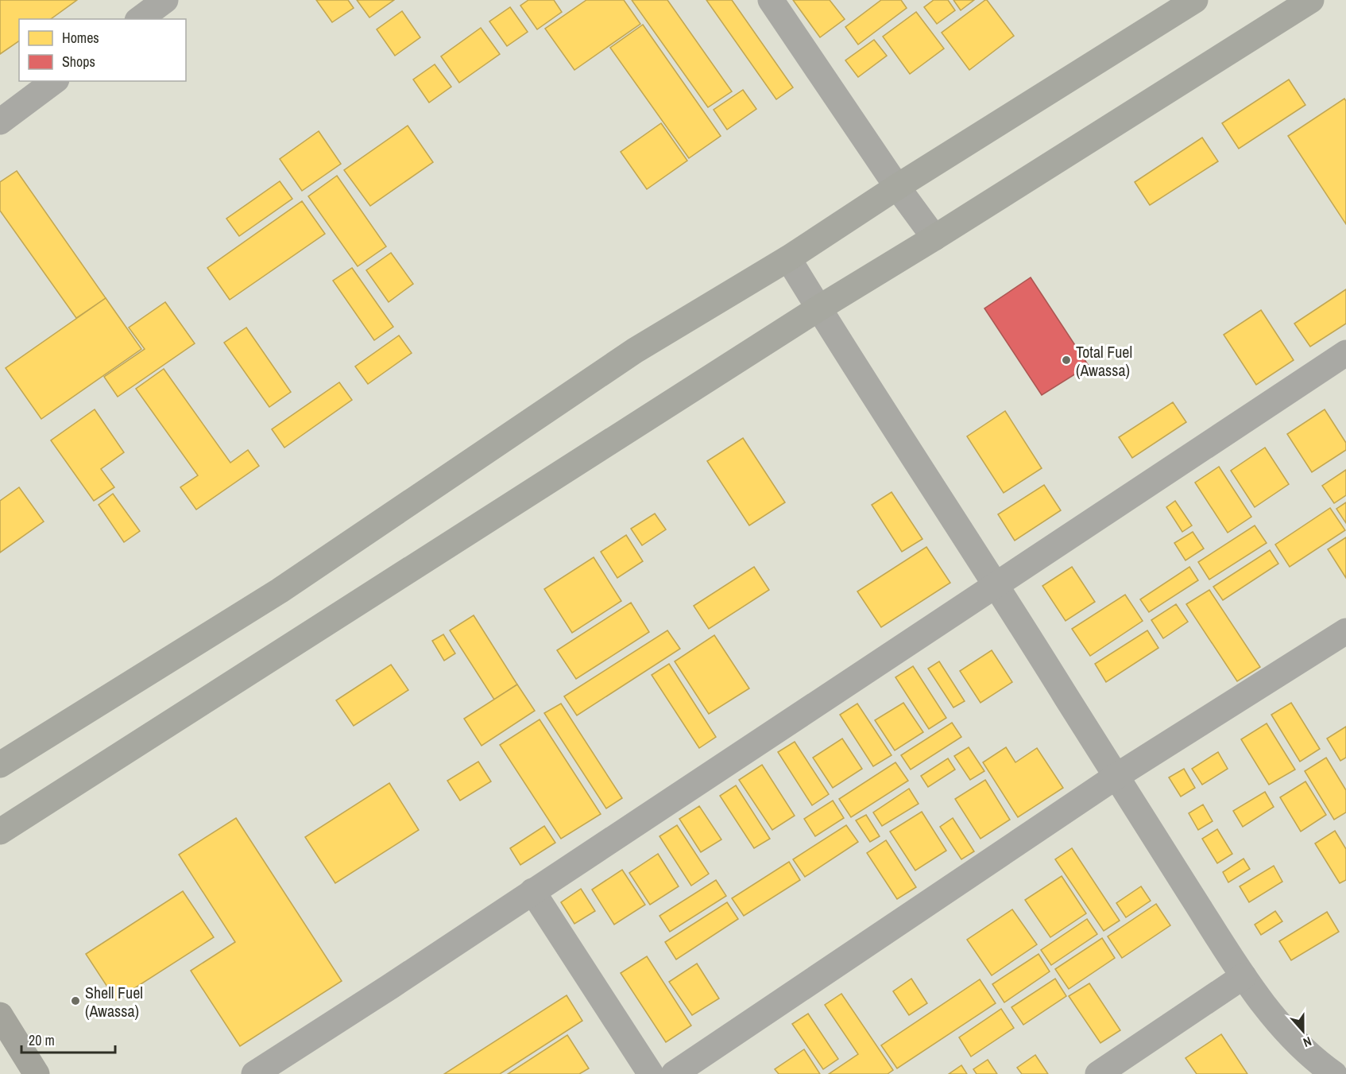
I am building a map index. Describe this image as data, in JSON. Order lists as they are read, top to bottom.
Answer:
{
  "places": ["Total Fuel (Awassa)", "Shell Fuel (Awassa)"],
  "legend": ["Homes", "Shops"],
  "scale_bar": "20 m",
  "north": "bottom"
}
